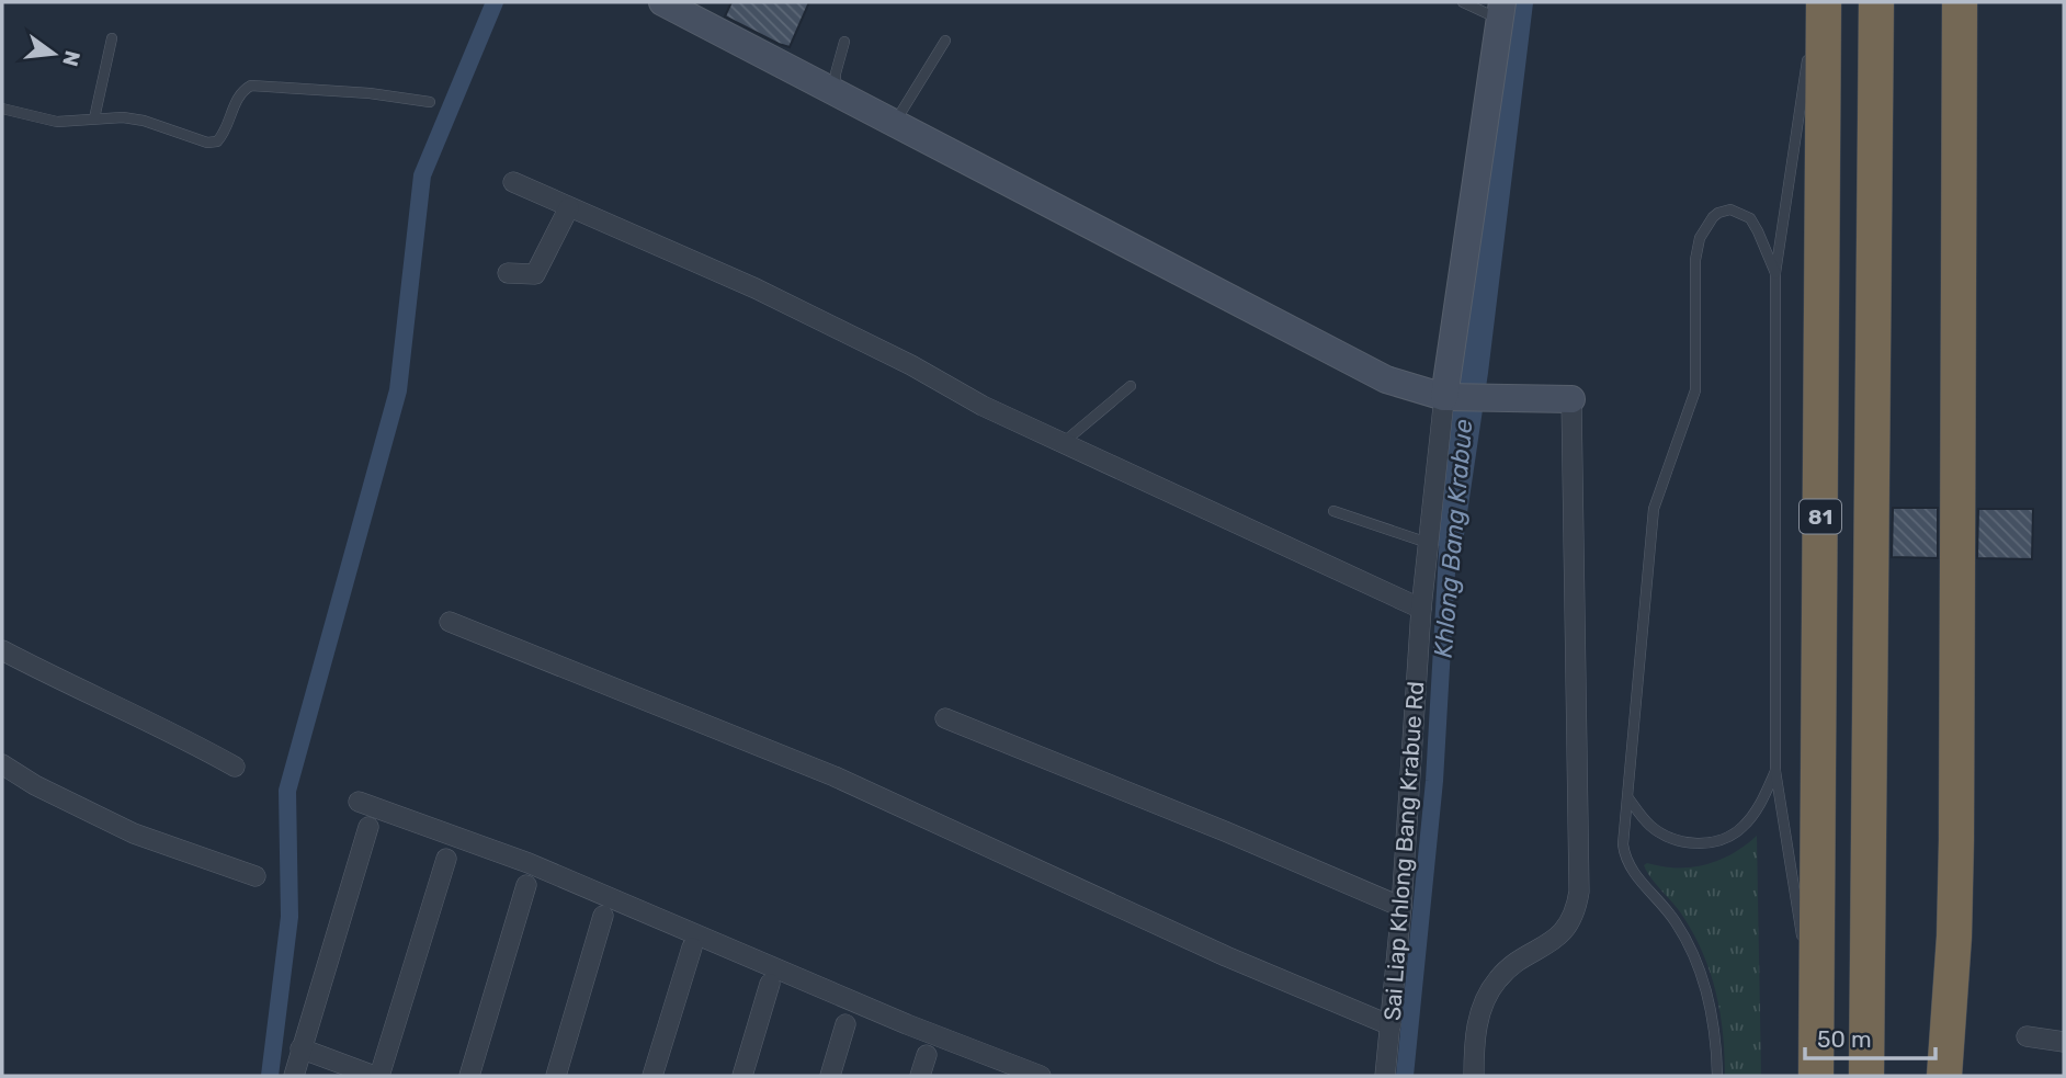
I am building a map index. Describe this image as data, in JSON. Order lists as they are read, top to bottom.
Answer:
{
  "streets": {
    "highway": ["81"],
    "street": ["Sai Liap Khlong Bang Krabue Rd"]
  },
  "water": ["Khlong Bang Krabue"],
  "scale_bar": "50 m",
  "north": "right"
}
